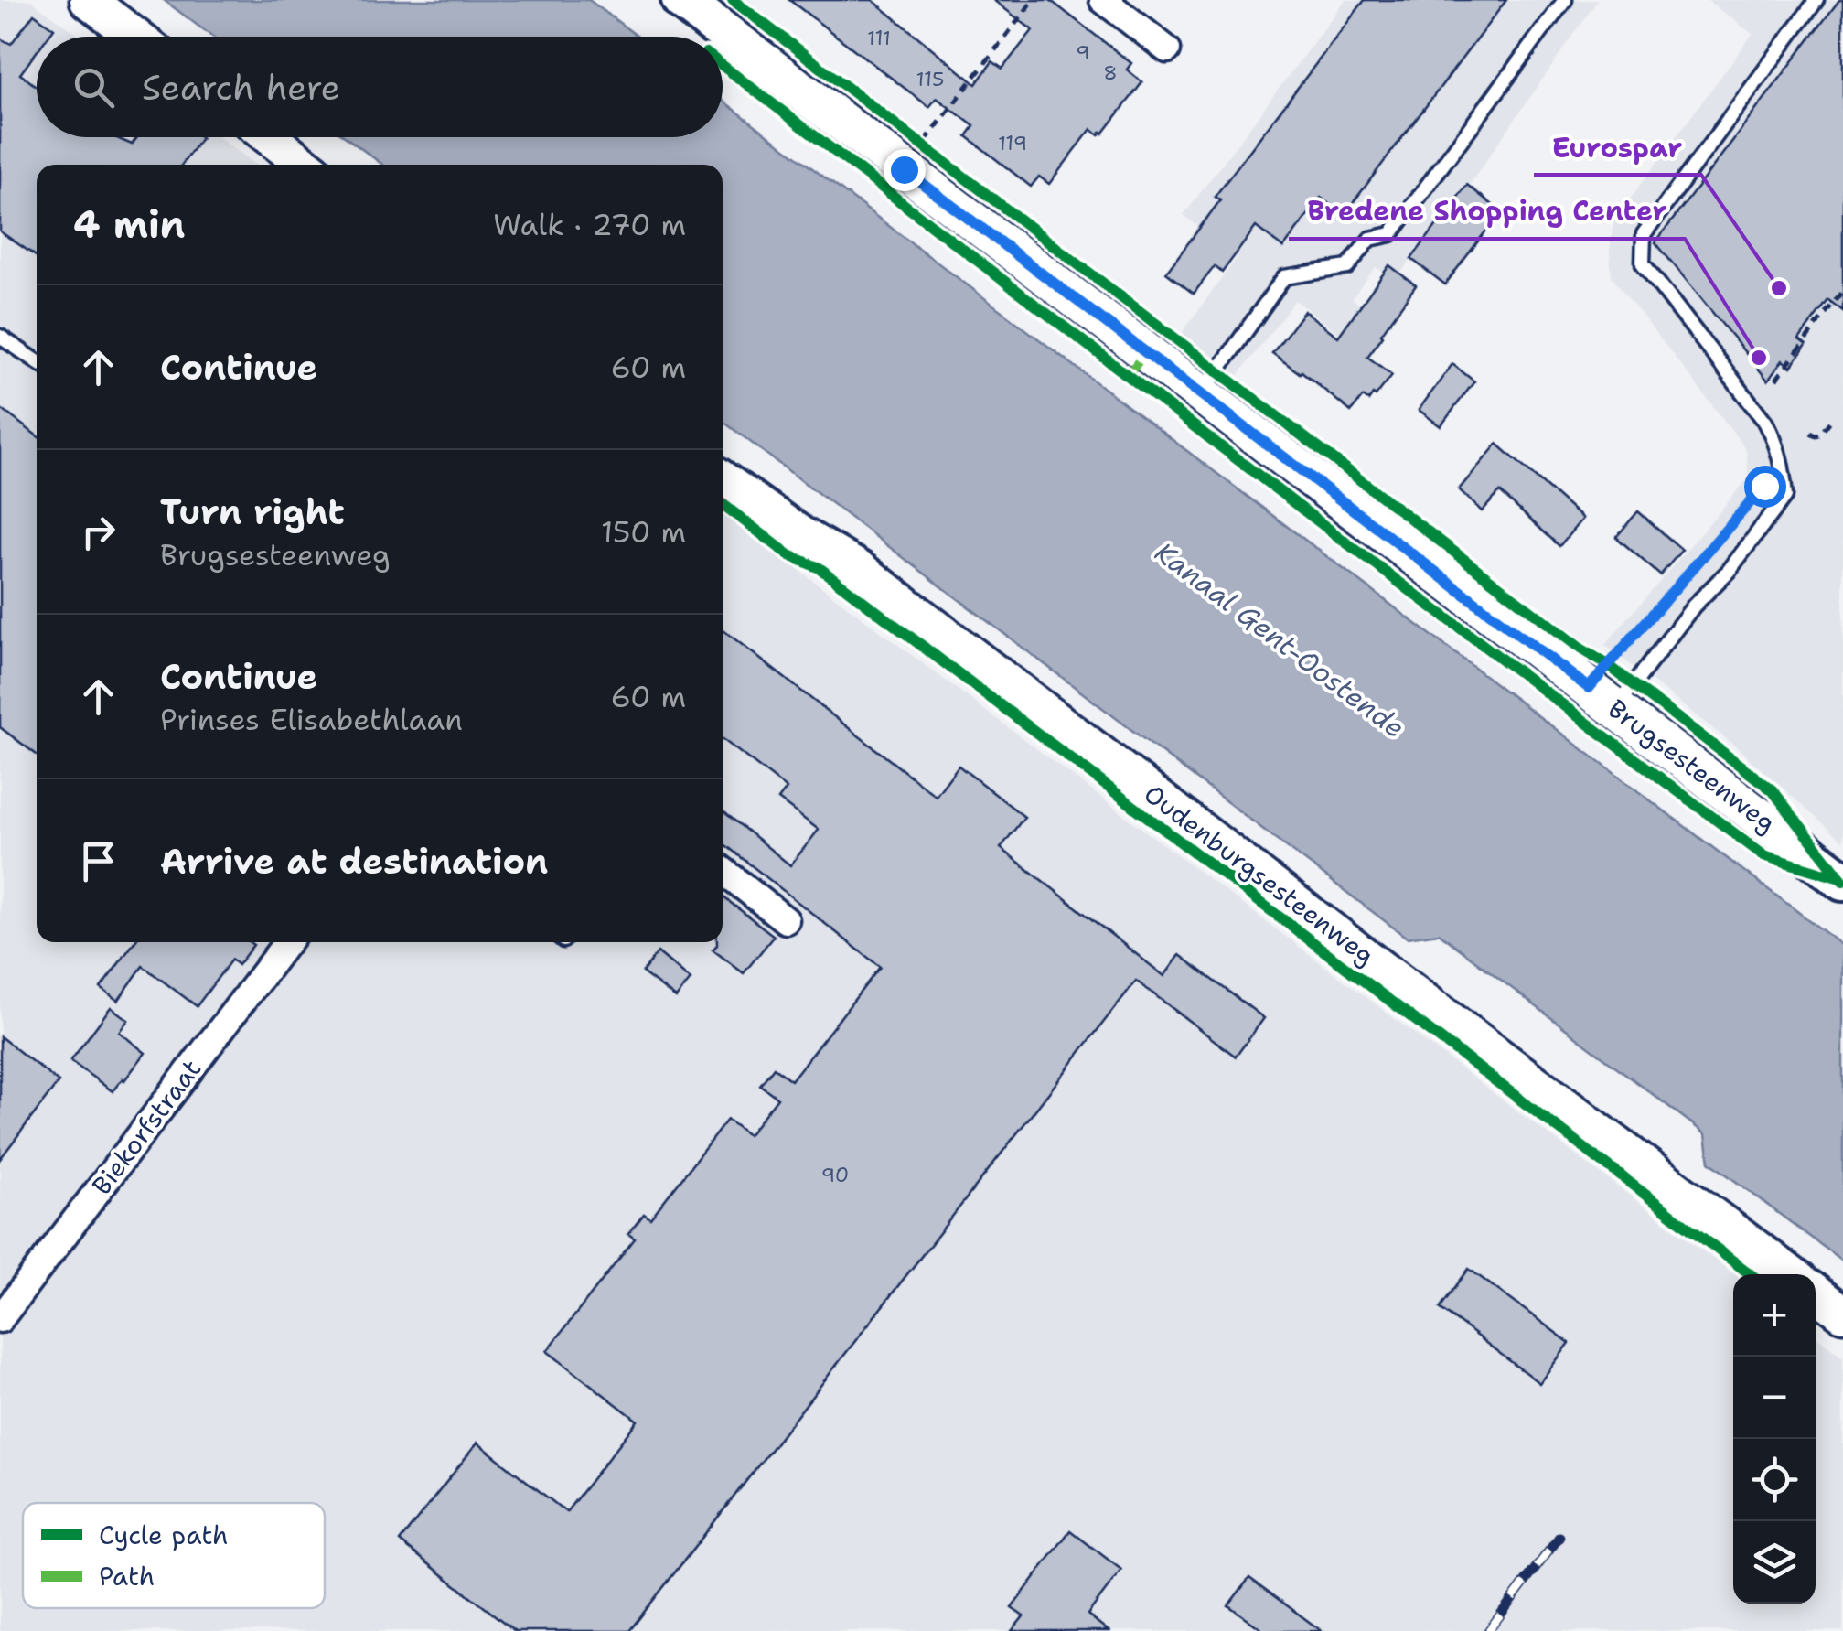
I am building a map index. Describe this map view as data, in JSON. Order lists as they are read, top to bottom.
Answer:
{
  "streets": {
    "main road": ["Brugsesteenweg"],
    "street": ["Oudenburgsesteenweg", "Biekorfstraat"]
  },
  "water": ["Kanaal Gent-Oostende"],
  "places": ["Eurospar", "Bredene Shopping Center"],
  "house_numbers": [
    "111",
    "9",
    "8",
    "115",
    "119",
    "90"
  ],
  "legend": ["Cycle path", "Path"],
  "page": {
    "search": "Search here",
    "heading": ["4 min", "Walk · 270 m"],
    "list": [
      ["Continue", "60 m"],
      ["Turn right", "Brugsesteenweg", "150 m"],
      ["Continue", "Prinses Elisabethlaan", "60 m"],
      "Arrive at destination"
    ],
    "map_buttons": ["+", "−"]
  }
}
